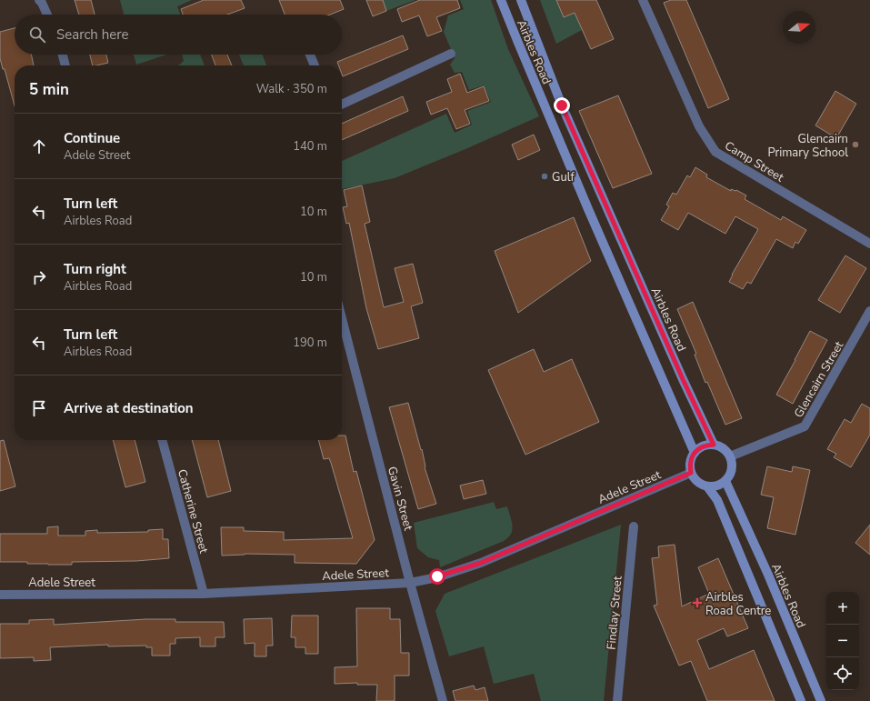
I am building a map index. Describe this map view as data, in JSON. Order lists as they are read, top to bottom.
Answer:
{
  "streets": {
    "main road": ["Airbles Road"],
    "street": [
      "Camp Street",
      "Glencairn Street",
      "Adele Street",
      "Gavin Street",
      "Catherine Street",
      "Findlay Street"
    ]
  },
  "crossings": [
    ["Airbles Road", "Glencairn Street"],
    ["Airbles Road", "Adele Street"],
    ["Glencairn Street", "Adele Street"],
    ["Adele Street", "Gavin Street"],
    ["Adele Street", "Catherine Street"]
  ],
  "places": {
    "other": ["Glencairn Primary School", "Gulf"],
    "health": ["Airbles Road Centre"]
  },
  "north": "right",
  "page": {
    "search": "Search here",
    "heading": ["5 min", "Walk · 350 m"],
    "list": [
      ["Continue", "Adele Street", "140 m"],
      ["Turn left", "Airbles Road", "10 m"],
      ["Turn right", "Airbles Road", "10 m"],
      ["Turn left", "Airbles Road", "190 m"],
      "Arrive at destination"
    ],
    "map_buttons": ["+", "−"]
  }
}
